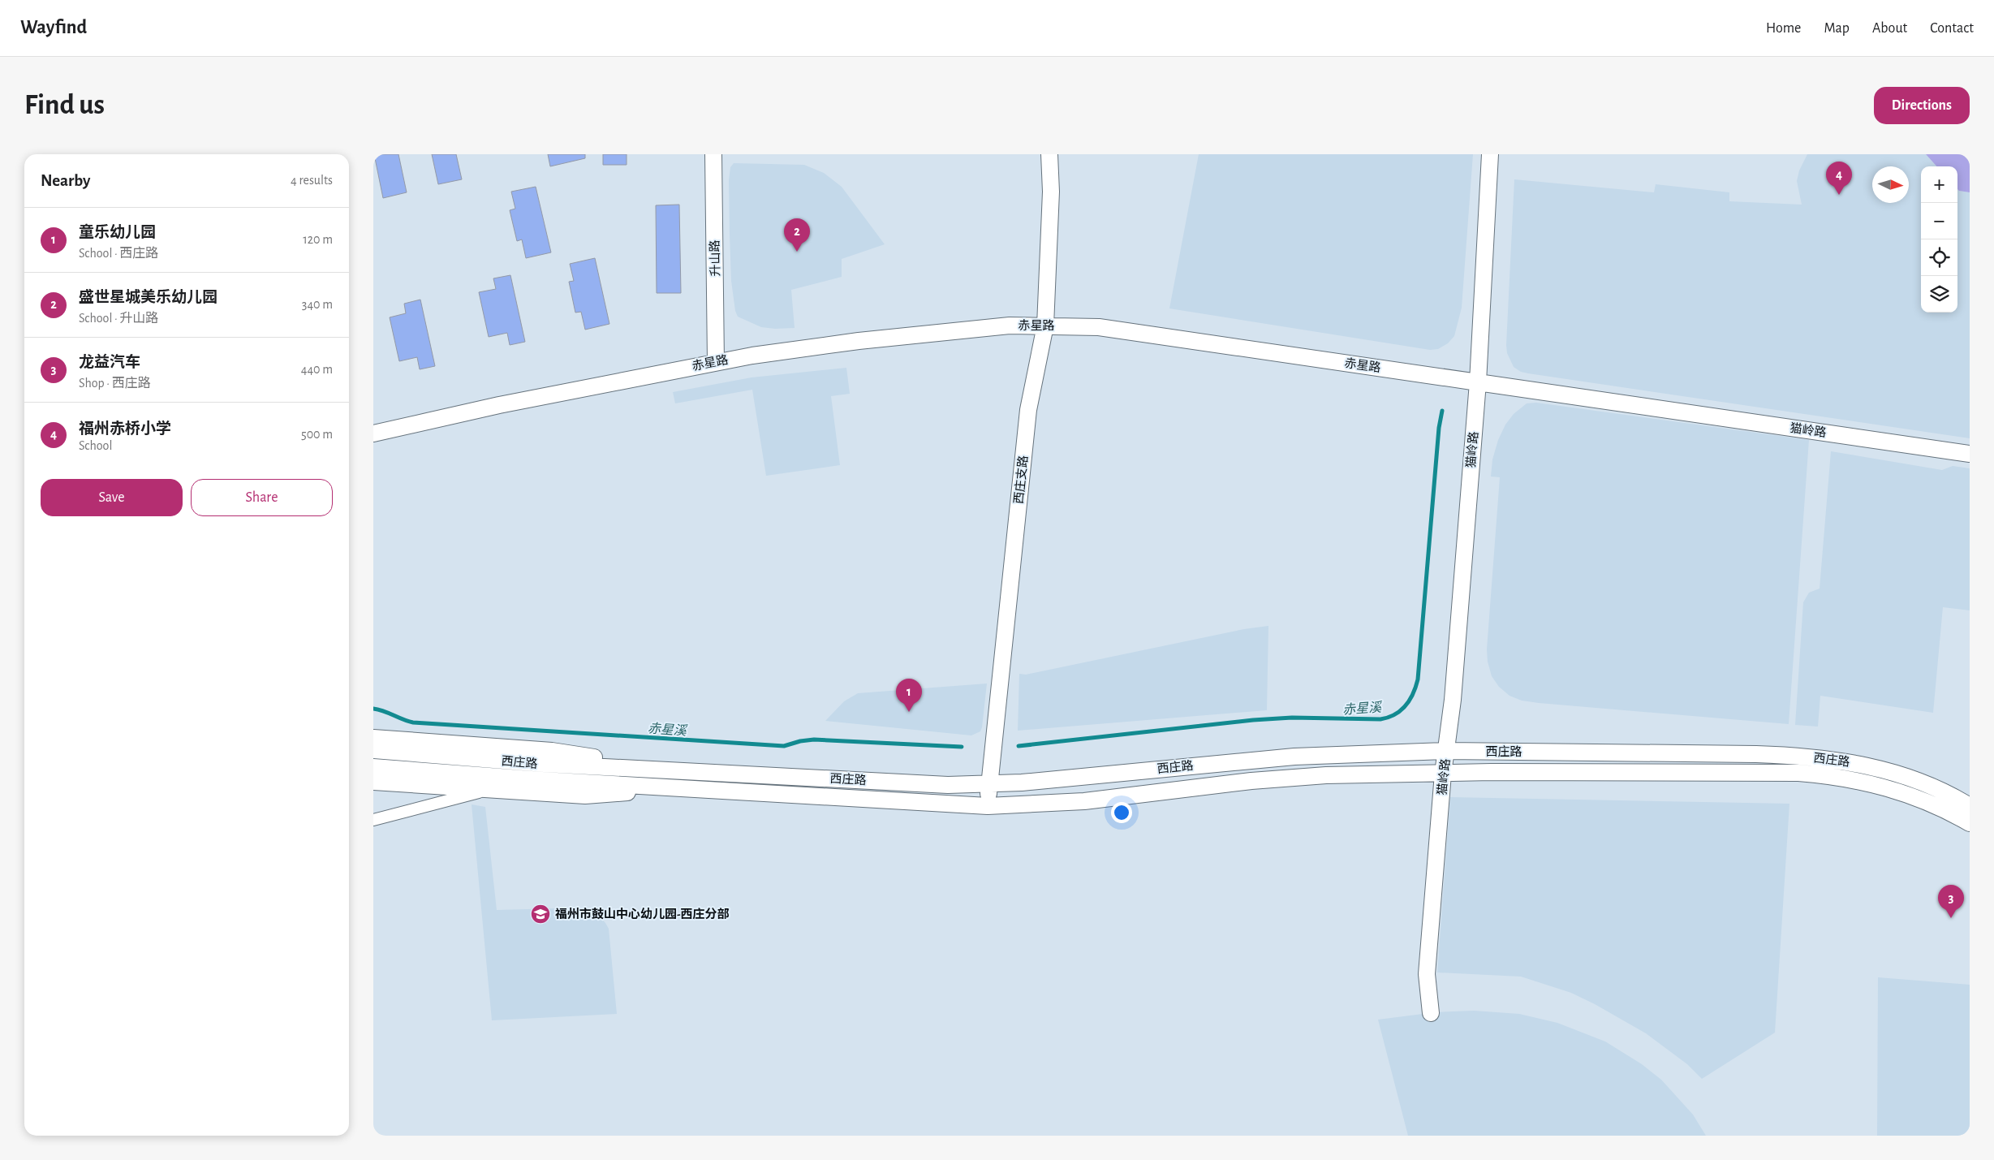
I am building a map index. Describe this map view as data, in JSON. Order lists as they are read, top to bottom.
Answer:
{
  "streets": {
    "street": [
      "升山路",
      "赤星路",
      "猫岭路",
      "西庄支路",
      "西庄路"
    ]
  },
  "crossings": [
    ["升山路", "赤星路"],
    ["赤星路", "猫岭路"],
    ["赤星路", "西庄支路"],
    ["猫岭路", "西庄路"],
    ["西庄支路", "西庄路"]
  ],
  "water": ["赤星溪"],
  "places": {
    "school or university": ["福州市鼓山中心幼儿园-西庄分部"]
  },
  "north": "right",
  "page": {
    "header": "Wayfind",
    "nav": [
      "Home",
      "Map",
      "About",
      "Contact"
    ],
    "buttons": [
      "Directions",
      ["Save", "Share"]
    ],
    "title": "Find us",
    "heading": ["Nearby", "4 results"],
    "pins": [
      "4",
      "2",
      "1",
      "3"
    ],
    "map_buttons": ["+", "−"],
    "list": [
      {
        "mark": "1",
        "name": "童乐幼儿园",
        "note": "School · 西庄路",
        "value": "120 m"
      },
      {
        "mark": "2",
        "name": "盛世星城美乐幼儿园",
        "note": "School · 升山路",
        "value": "340 m"
      },
      {
        "mark": "3",
        "name": "龙益汽车",
        "note": "Shop · 西庄路",
        "value": "440 m"
      },
      {
        "mark": "4",
        "name": "福州赤桥小学",
        "note": "School",
        "value": "500 m"
      }
    ]
  }
}
